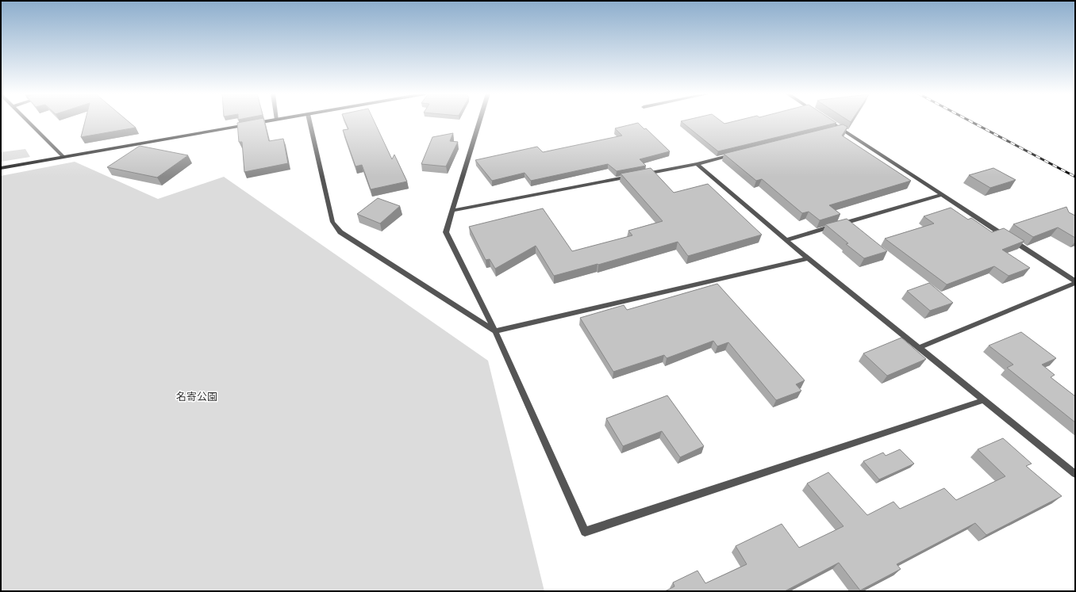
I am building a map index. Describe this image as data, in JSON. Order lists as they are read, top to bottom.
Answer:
{
  "parks": ["名寄公園"]
}
